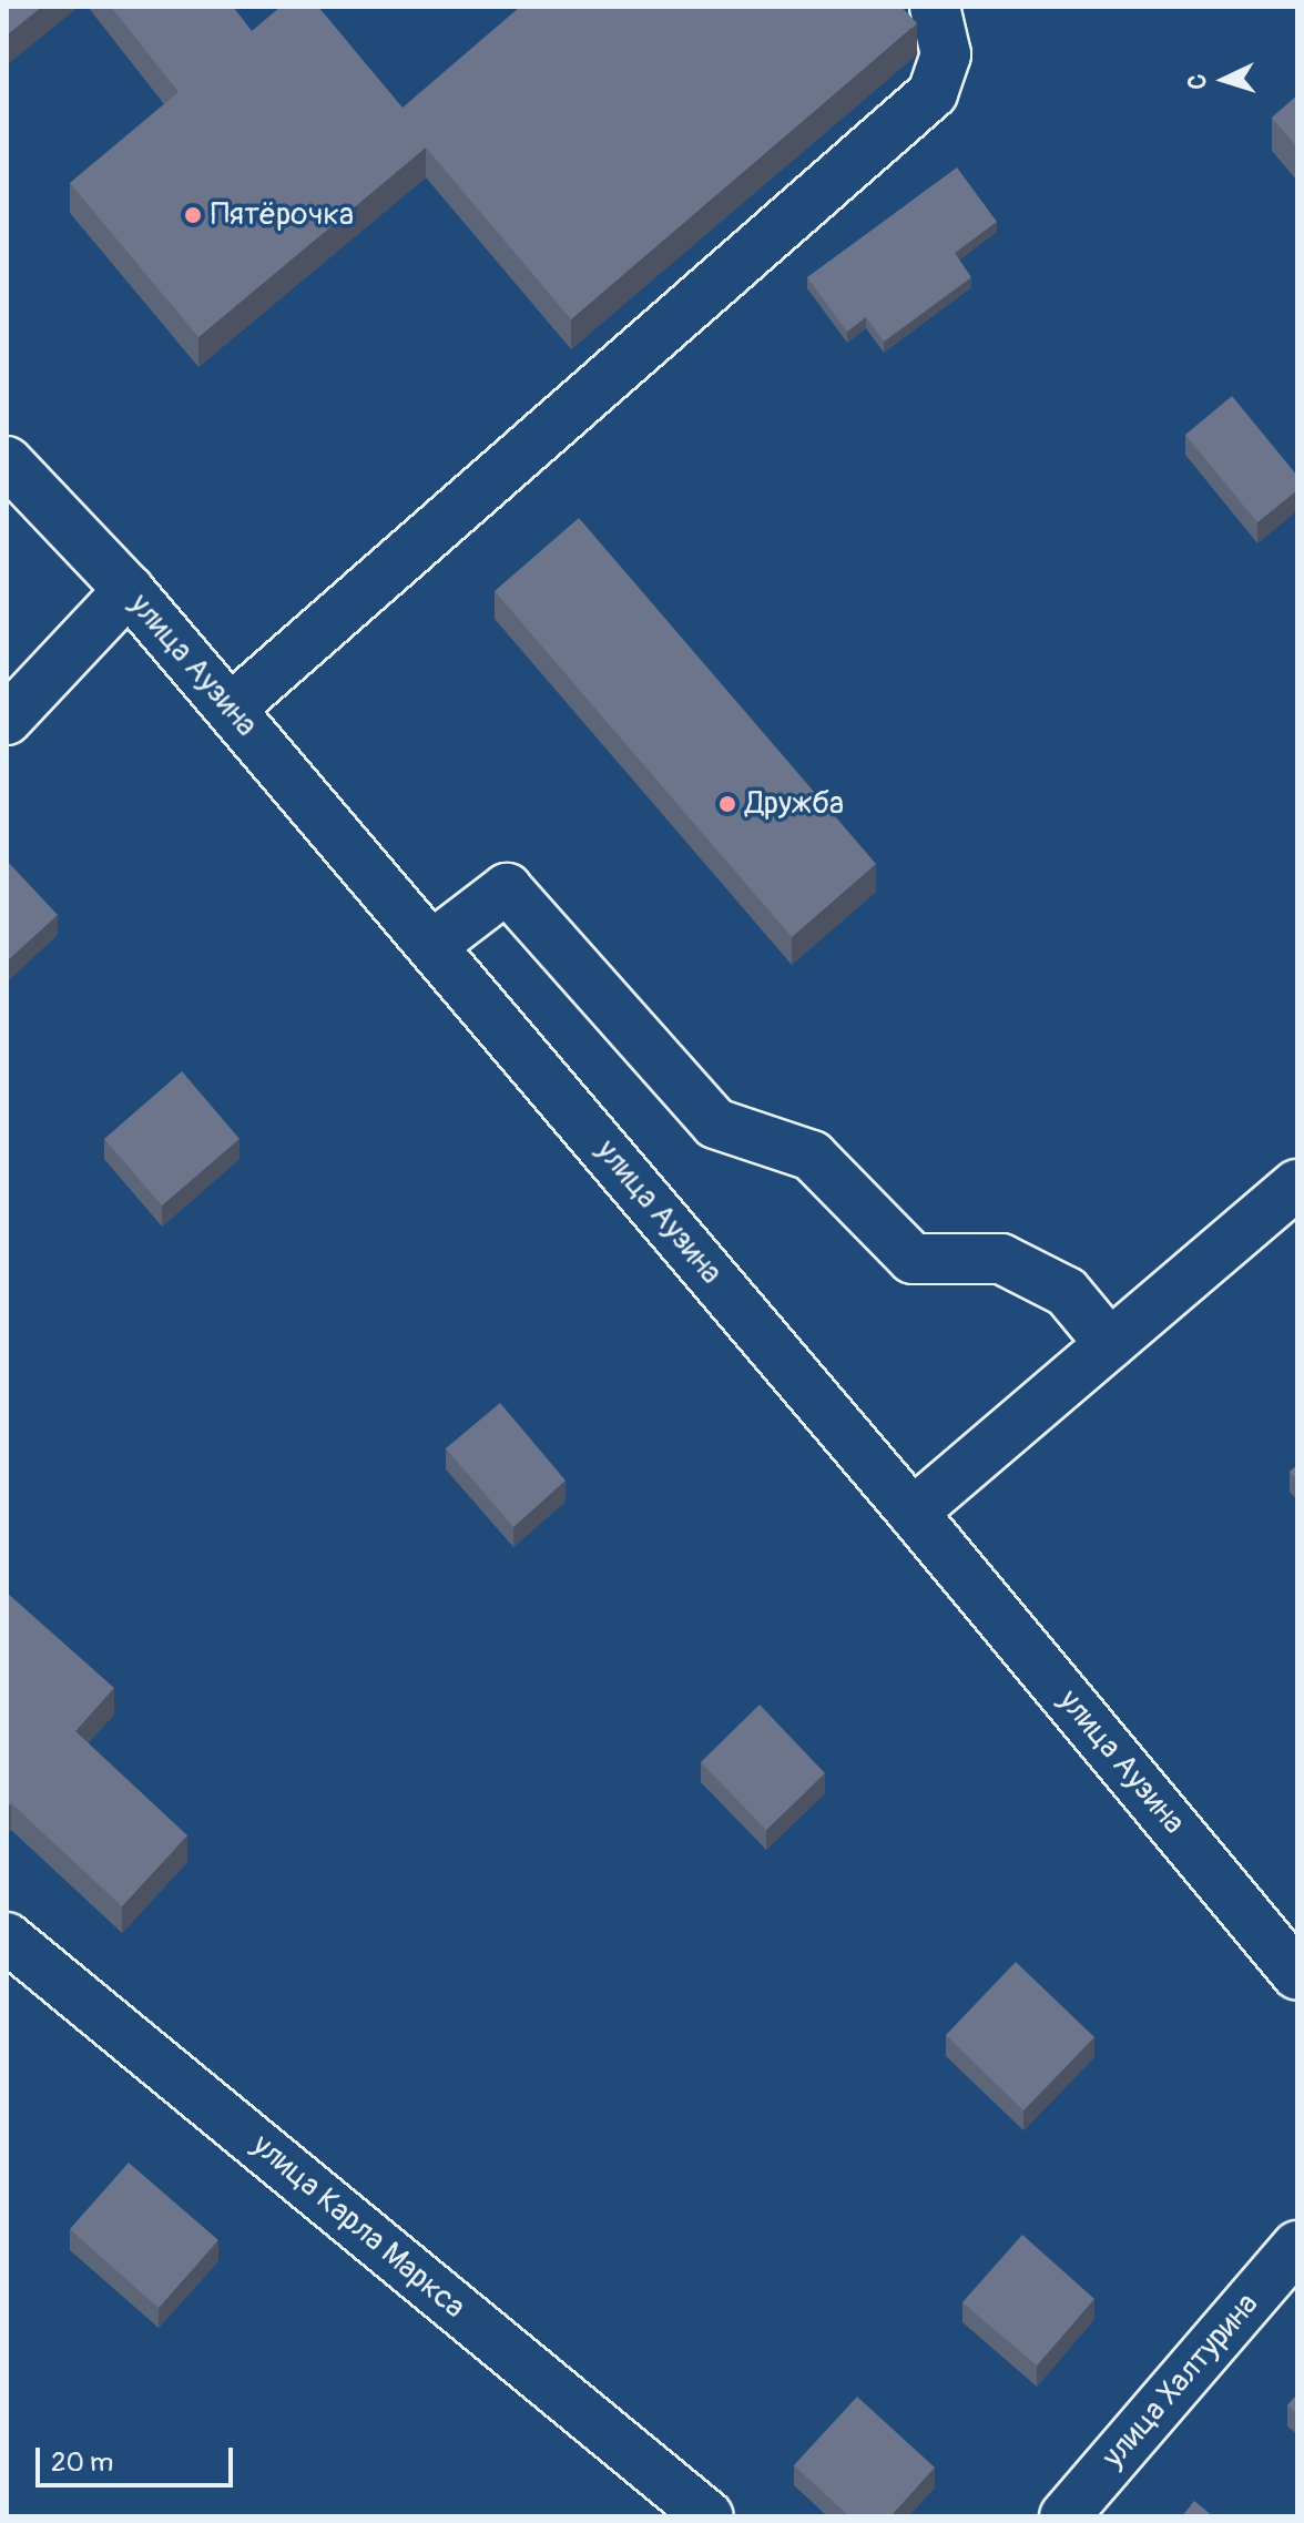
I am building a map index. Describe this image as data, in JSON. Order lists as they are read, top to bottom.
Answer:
{
  "streets": {
    "street": ["улица Аузина", "улица Карла Маркса", "улица Халтурина"]
  },
  "places": ["Пятёрочка", "Дружба"],
  "scale_bar": "20 m",
  "north": "left"
}
